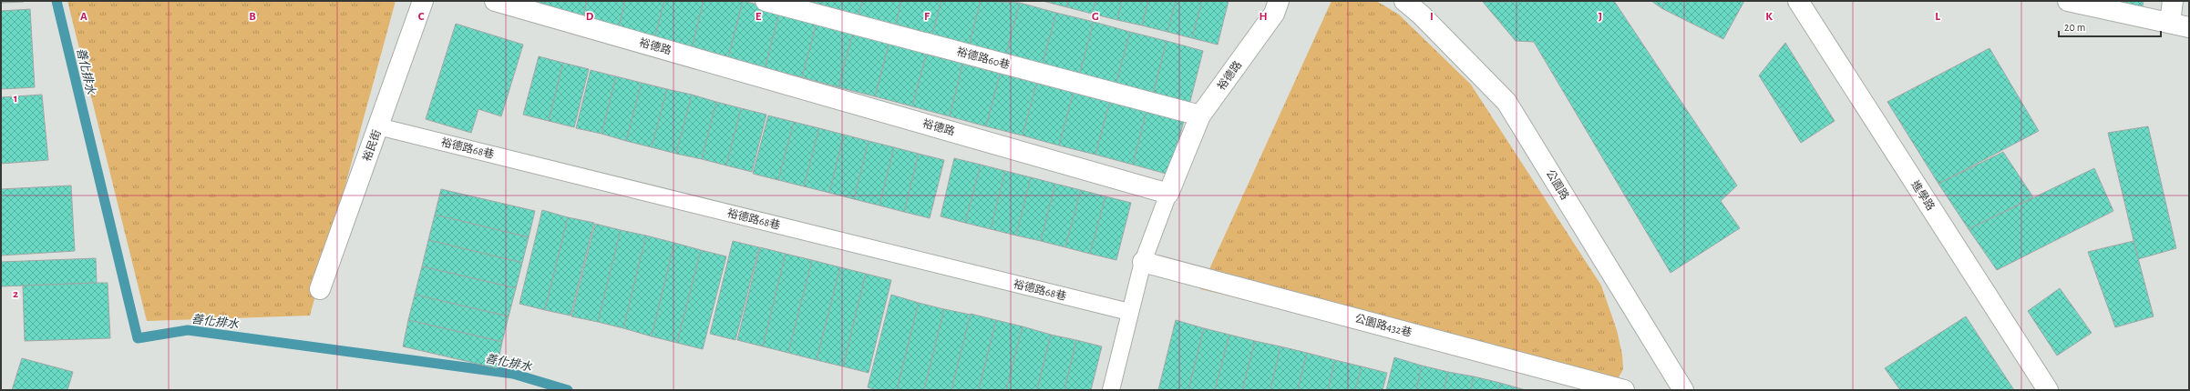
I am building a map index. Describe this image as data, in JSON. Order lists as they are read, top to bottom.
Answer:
{
  "streets": {
    "street": [
      "裕德路",
      "裕德路60巷",
      "裕民街",
      "公園路",
      "進學路",
      "公園路432巷"
    ],
    "lane": ["裕德路68巷"]
  },
  "crossings": [
    ["裕德路", "裕德路60巷"],
    ["裕民街", "裕德路68巷"]
  ],
  "water": ["善化排水"],
  "scale_bar": "20 m",
  "grid": {
    "columns": [
      "A",
      "B",
      "C",
      "D",
      "E",
      "F",
      "G",
      "H",
      "I",
      "J",
      "K",
      "L"
    ],
    "rows": ["1", "2"]
  }
}
